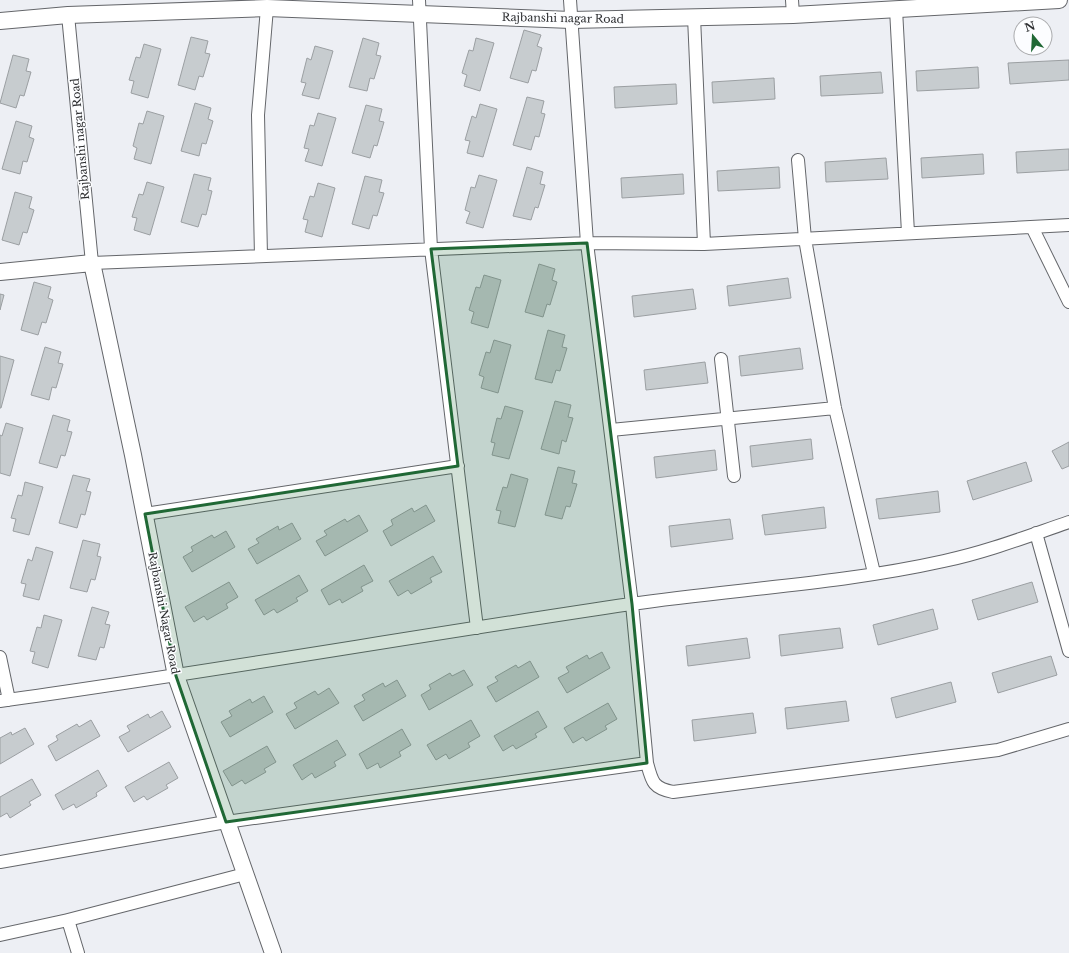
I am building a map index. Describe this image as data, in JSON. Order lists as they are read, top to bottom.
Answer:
{
  "streets": {
    "street": ["Rajbanshi nagar Road", "Rajbanshi Nagar Road"]
  },
  "crossings": [
    ["Rajbanshi nagar Road", "Rajbanshi Nagar Road"]
  ],
  "north": "top"
}
